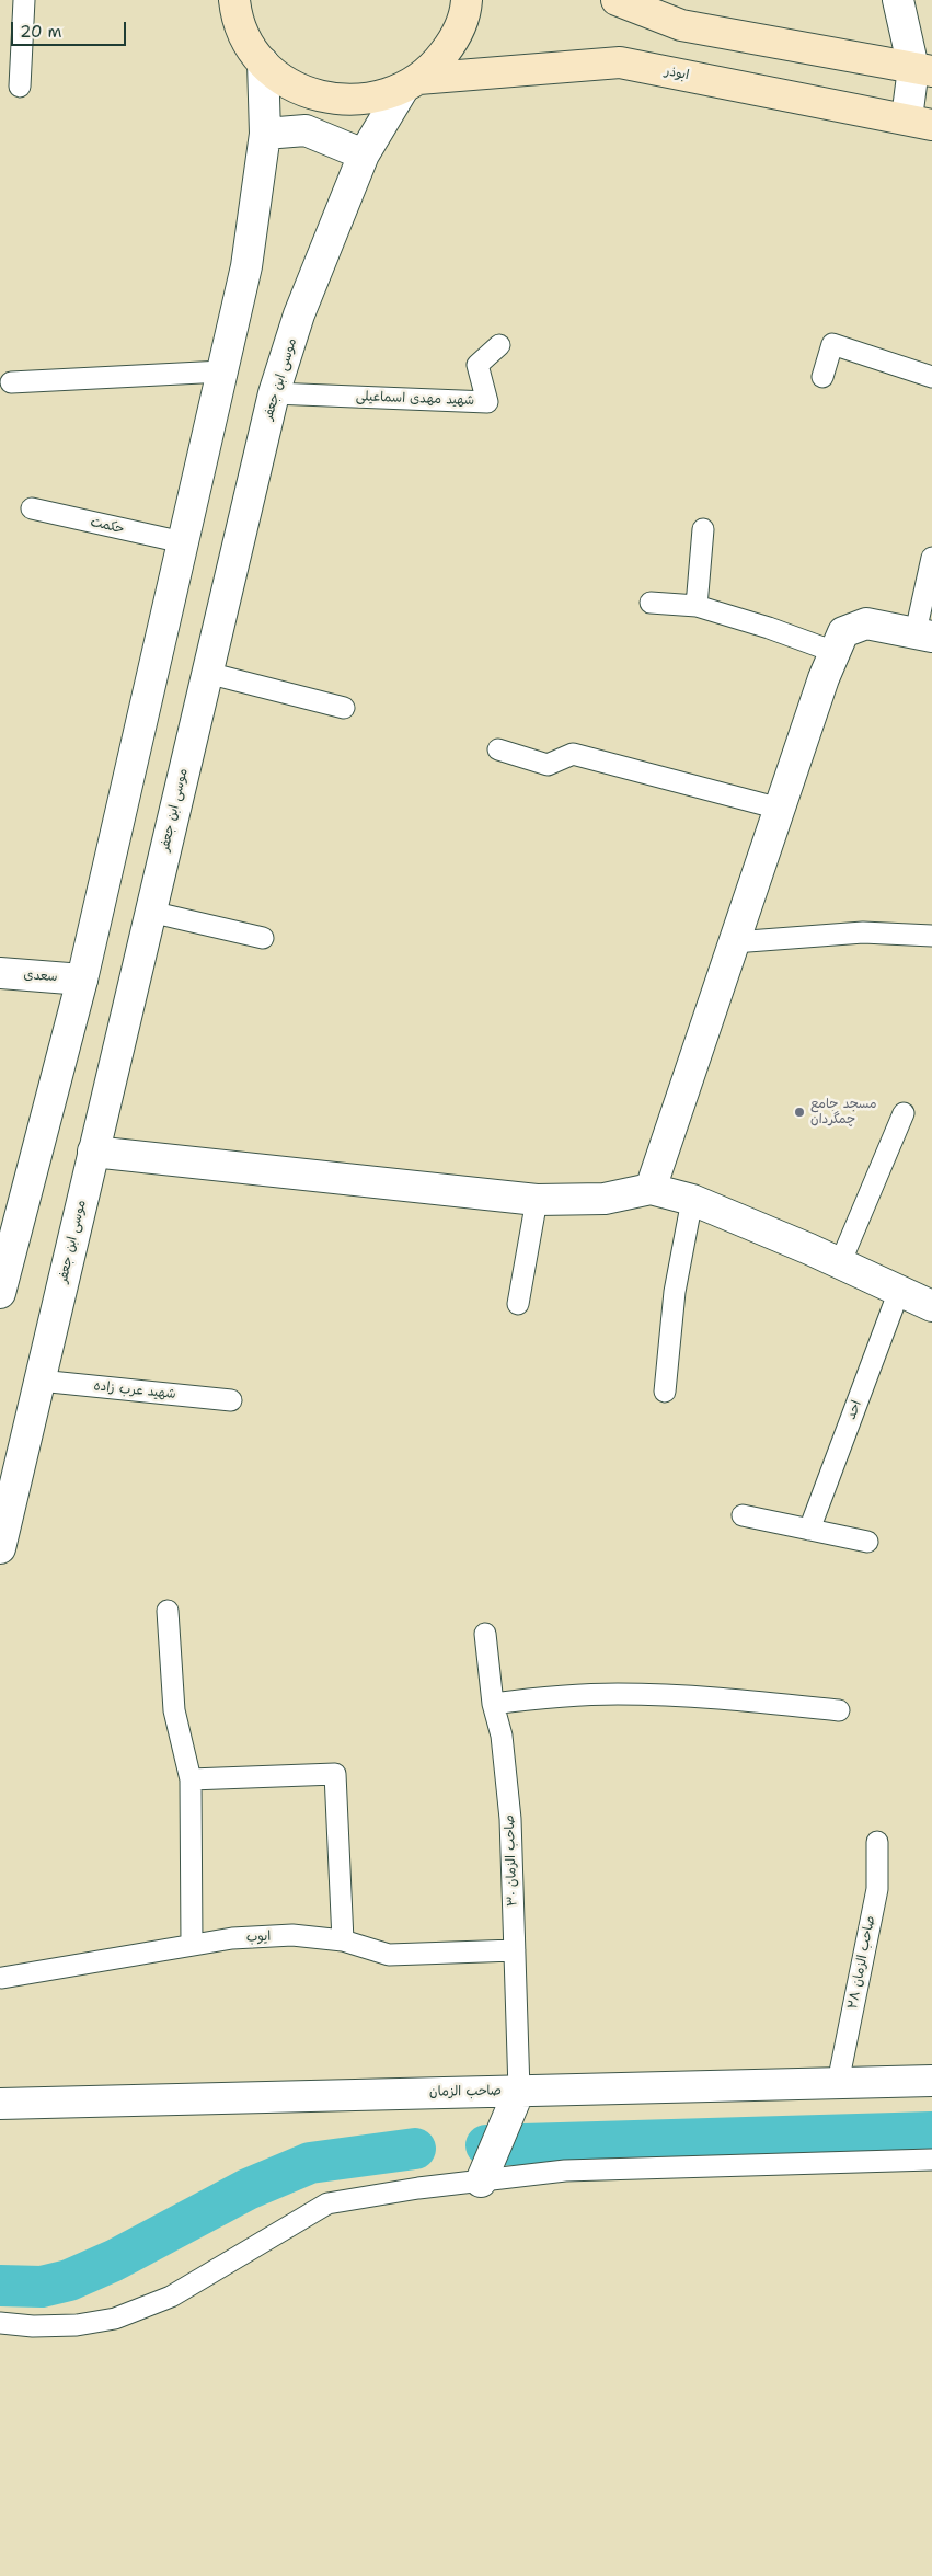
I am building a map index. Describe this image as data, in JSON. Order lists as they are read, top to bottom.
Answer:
{
  "streets": {
    "main road": ["ابوذر"],
    "street": ["موسی ابن جعفر", "سعدی", "صاحب الزمان"],
    "lane": [
      "شهید مهدی اسماعیلی",
      "حکمت",
      "شهید عرب زاده",
      "احد",
      "صاحب الزمان ۳۰",
      "ایوب",
      "صاحب الزمان ۲۸"
    ]
  },
  "crossings": [
    ["ابوذر", "موسی ابن جعفر"],
    ["موسی ابن جعفر", "شهید مهدی اسماعیلی"],
    ["موسی ابن جعفر", "شهید عرب زاده"],
    ["صاحب الزمان ۳۰", "ایوب"],
    ["صاحب الزمان ۳۰", "صاحب الزمان"],
    ["صاحب الزمان ۲۸", "صاحب الزمان"]
  ],
  "places": ["مسجد جامع چمگردان"],
  "scale_bar": "20 m"
}
